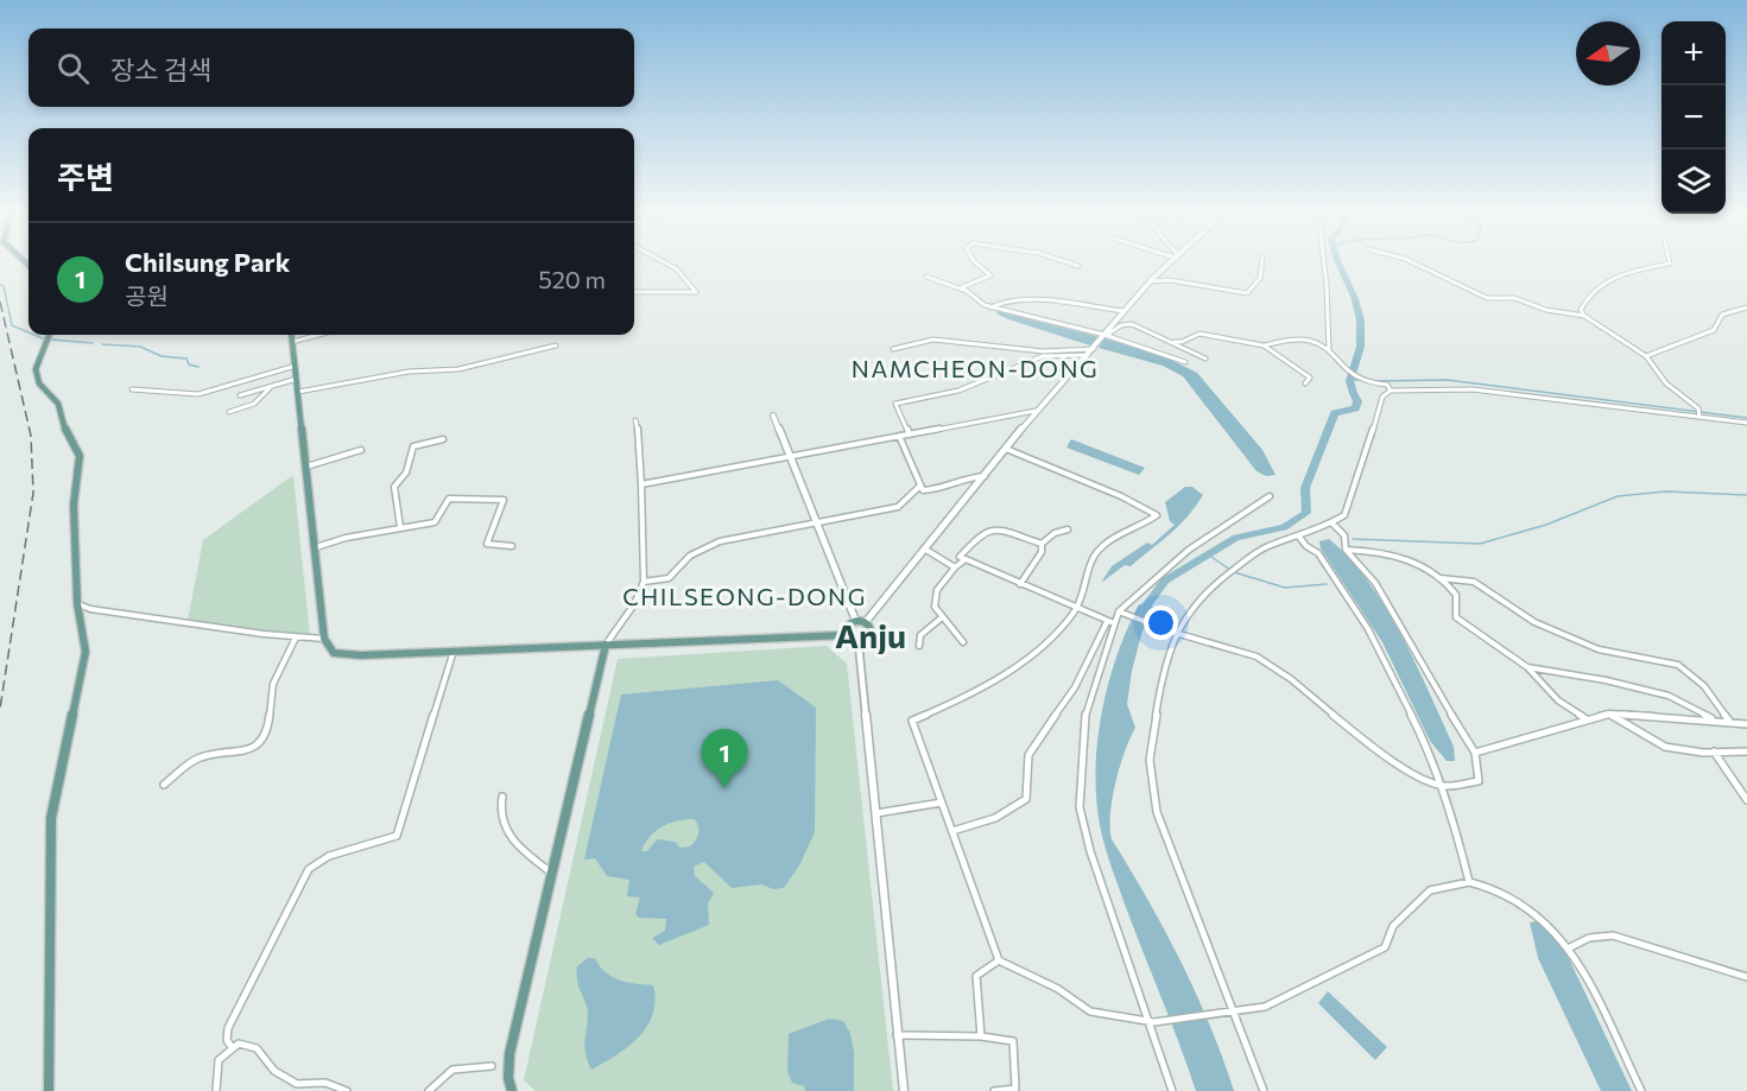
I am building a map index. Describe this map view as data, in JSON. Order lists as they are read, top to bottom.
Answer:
{
  "districts": ["NAMCHEON-DONG", "CHILSEONG-DONG", "Anju"],
  "north": "left",
  "page": {
    "map_buttons": ["+", "−"],
    "search": "장소 검색",
    "heading": "주변",
    "list": [
      {
        "mark": "1",
        "name": "Chilsung Park",
        "note": "공원",
        "value": "520 m"
      }
    ],
    "pins": "1"
  }
}
